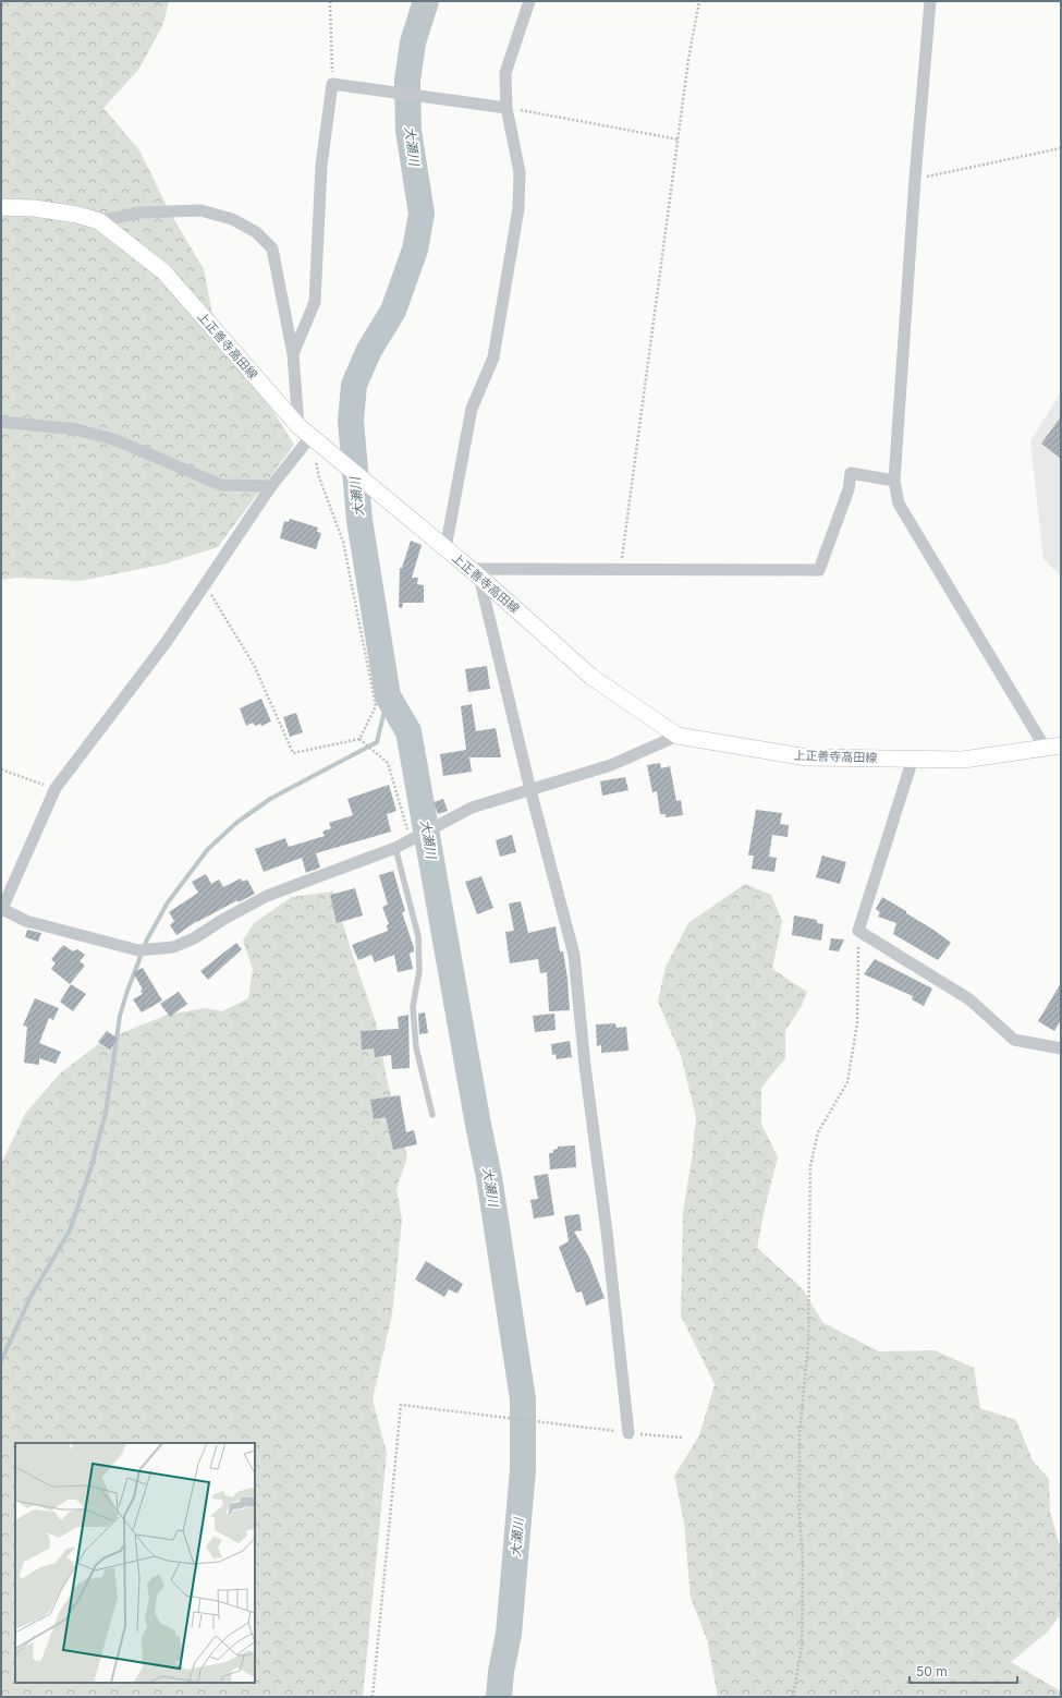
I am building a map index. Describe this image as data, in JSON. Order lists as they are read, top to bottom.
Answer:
{
  "streets": {
    "main road": ["上正善寺高田線"]
  },
  "water": ["大瀬川"],
  "scale_bar": "50 m"
}
